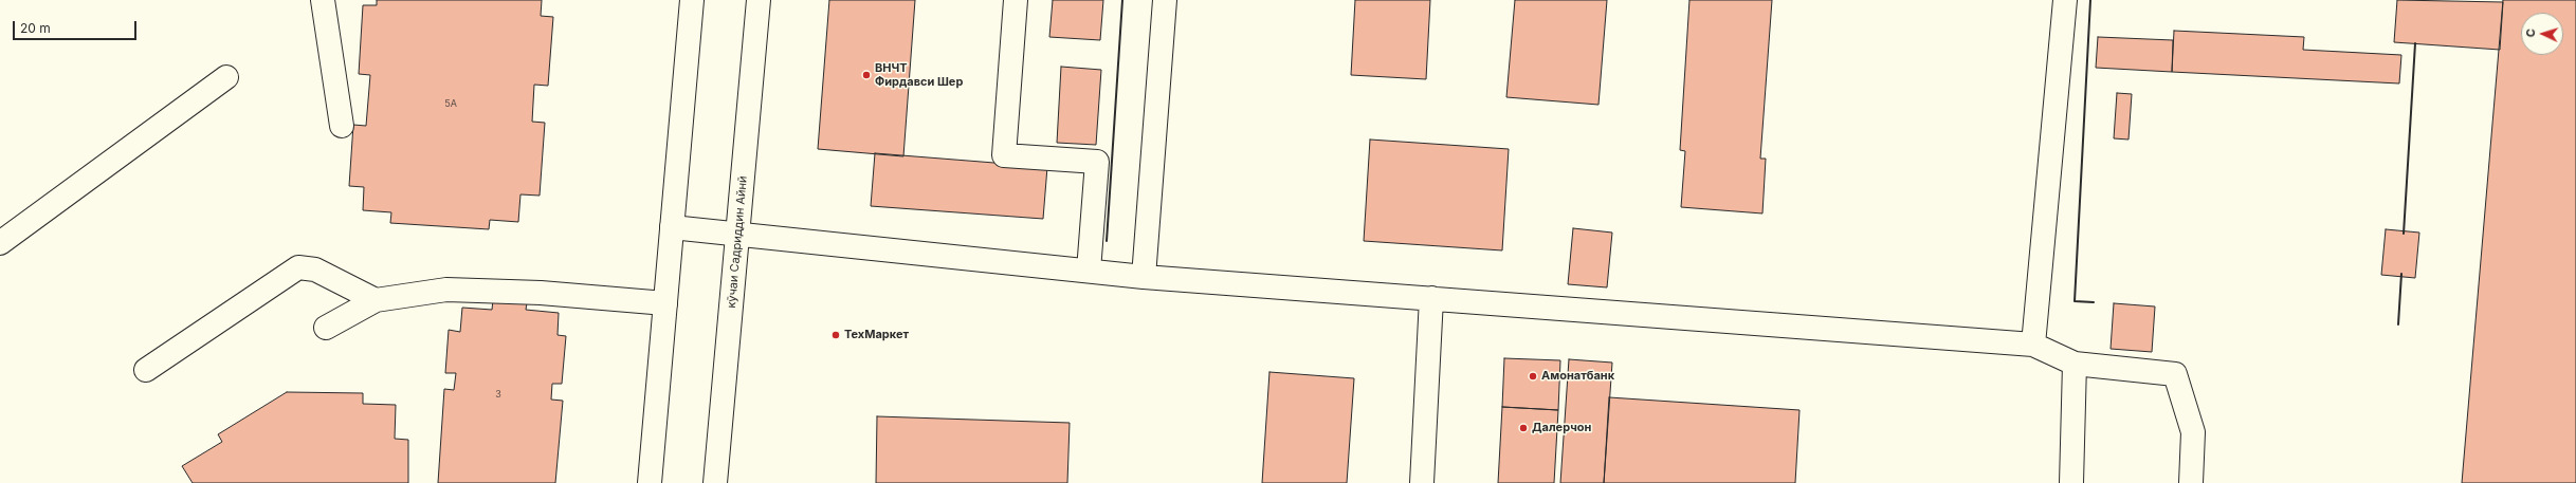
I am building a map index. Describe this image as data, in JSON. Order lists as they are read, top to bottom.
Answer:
{
  "streets": {
    "main road": ["кӯчаи Садриддин Айнӣ"]
  },
  "places": [
    "ВНЧТ Фирдавси Шер",
    "ТехМаркет",
    "Амонатбанк",
    "Далерчон"
  ],
  "house_numbers": ["5A", "3"],
  "scale_bar": "20 m",
  "north": "left"
}
